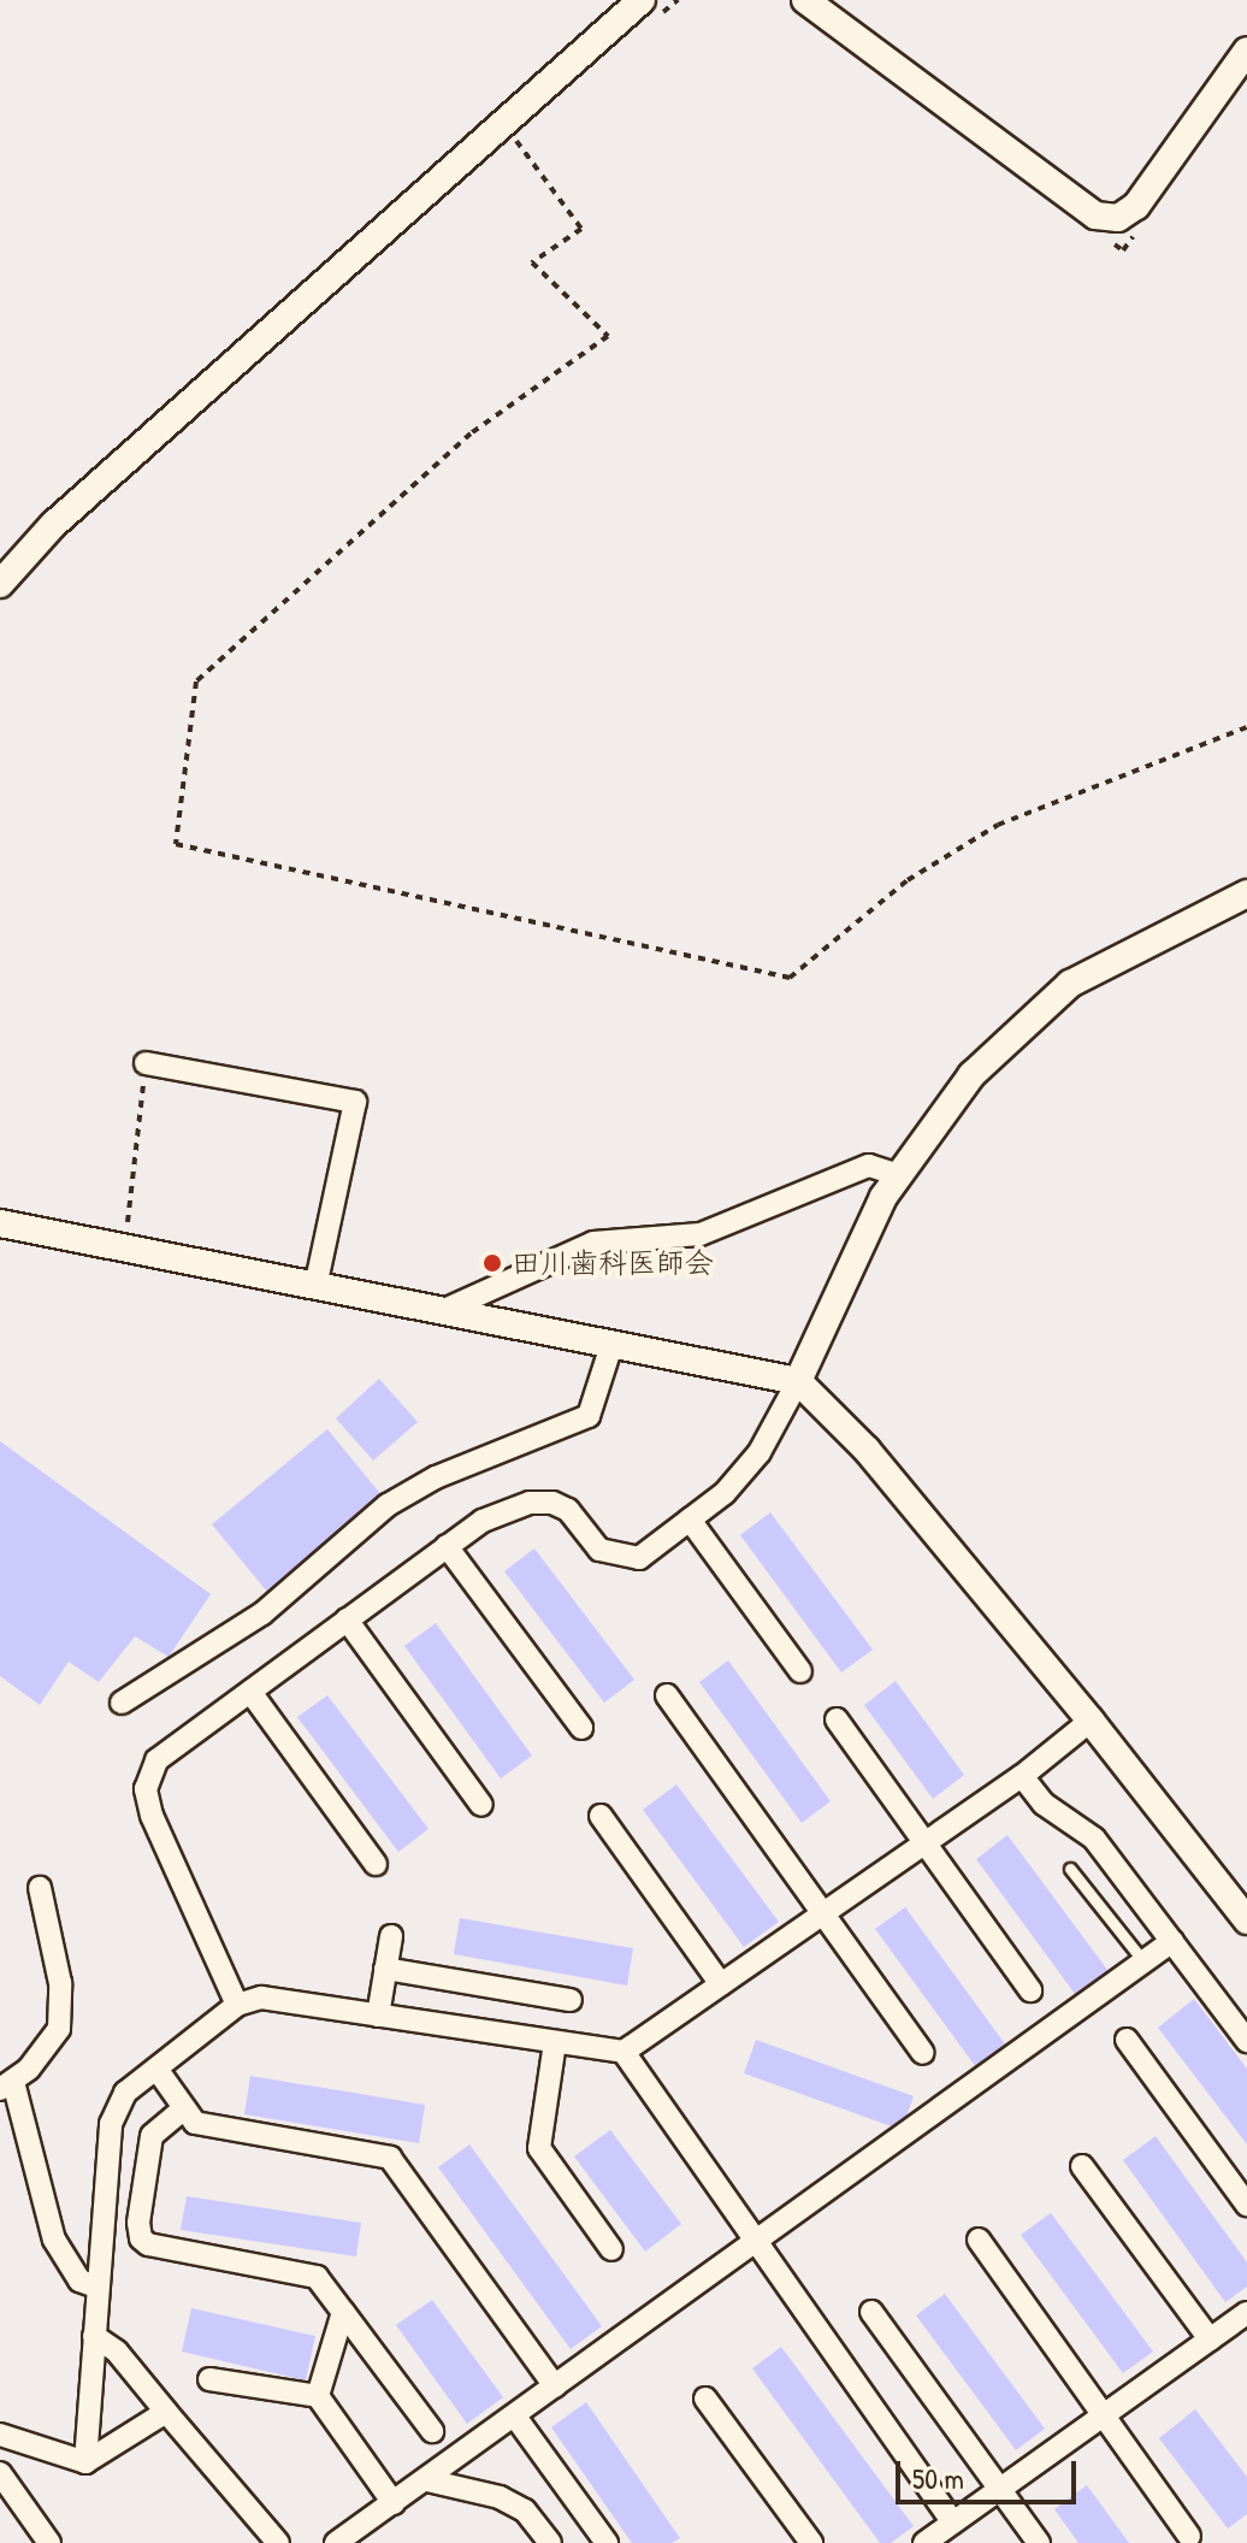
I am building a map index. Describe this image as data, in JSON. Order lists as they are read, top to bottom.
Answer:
{
  "places": ["田川歯科医師会"],
  "scale_bar": "50 m"
}
